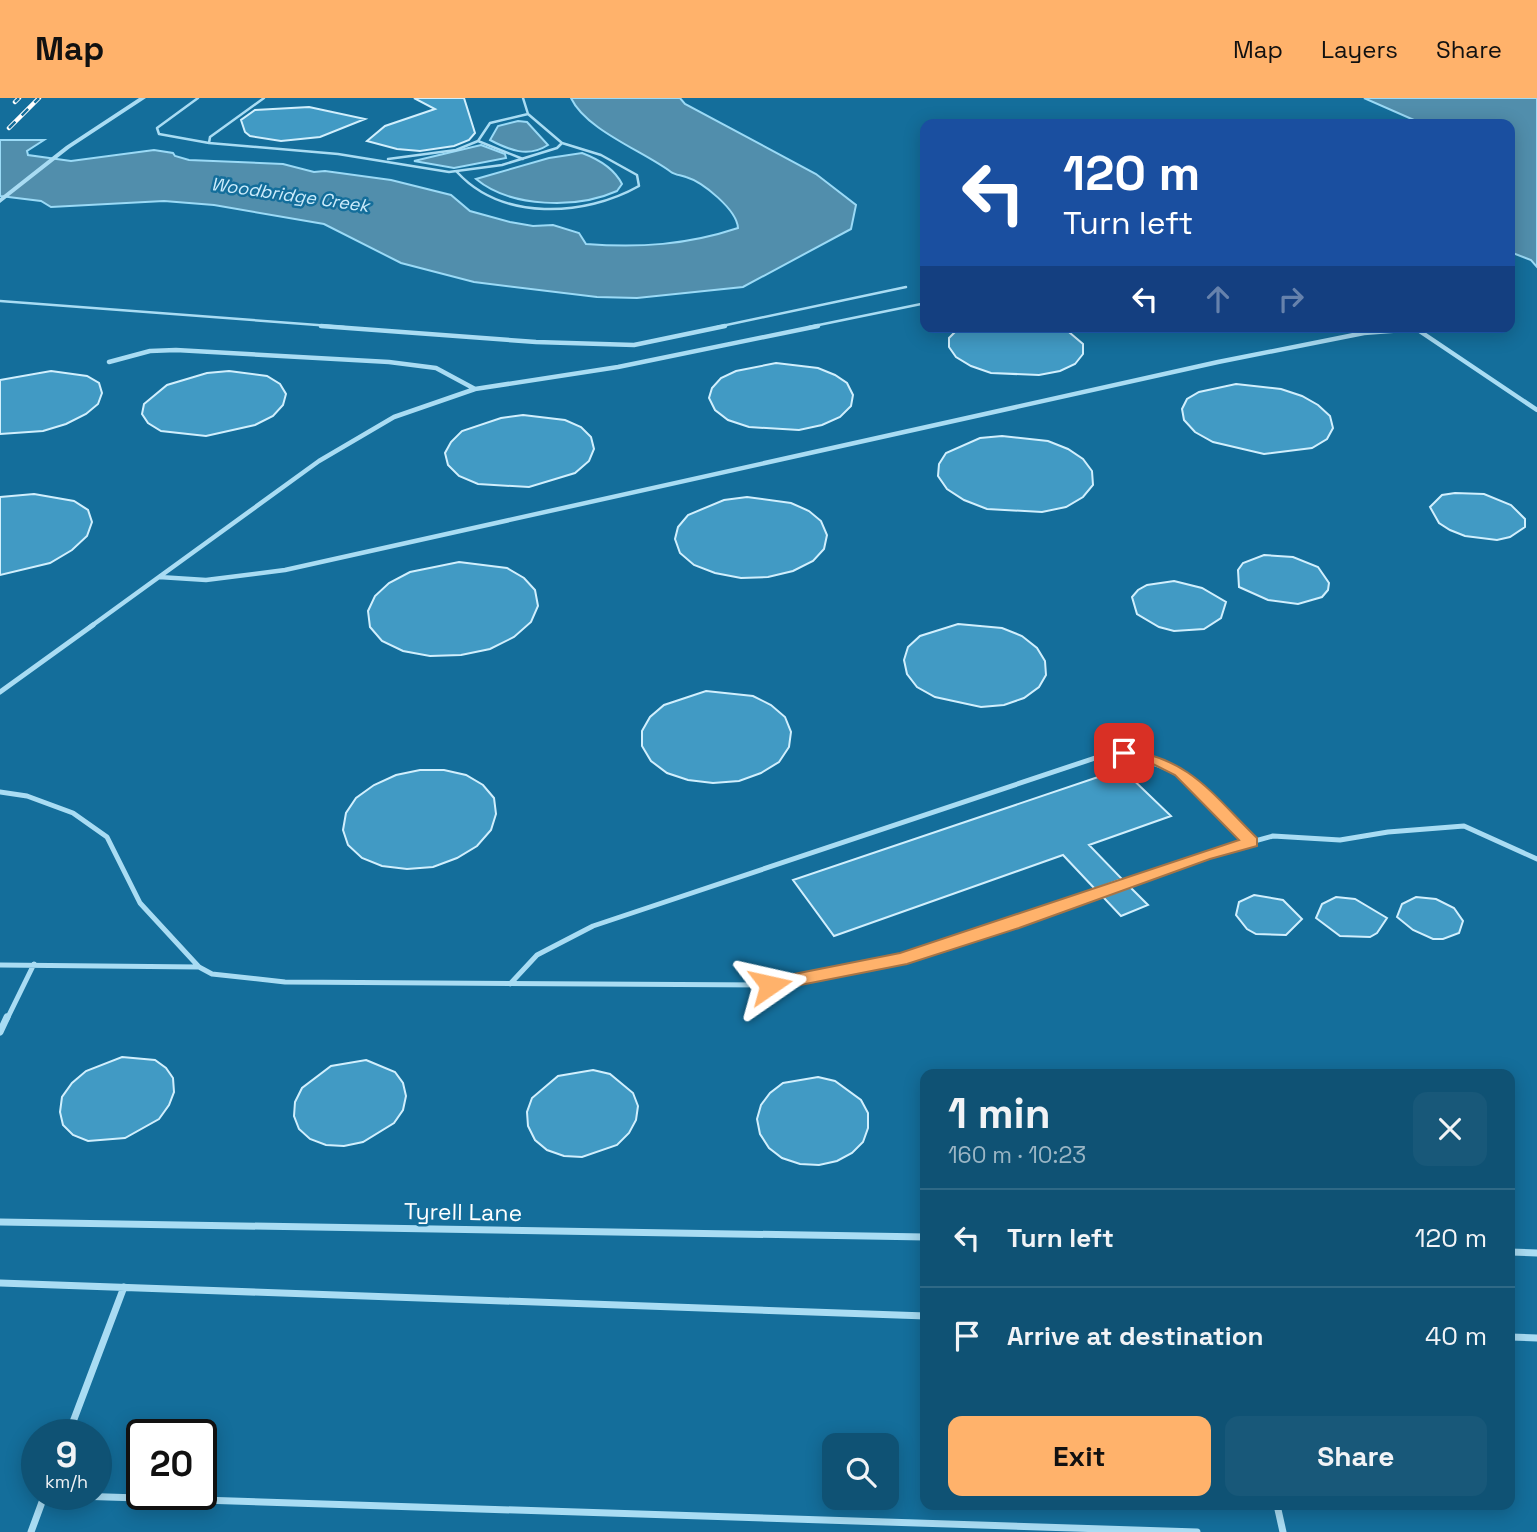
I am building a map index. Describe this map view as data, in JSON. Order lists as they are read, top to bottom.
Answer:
{
  "streets": {
    "lane": ["Tyrell Lane"]
  },
  "water": ["Woodbridge Creek"],
  "page": {
    "header": "Map",
    "nav": ["Map", "Layers", "Share"],
    "turn": ["120 m", "Turn left"],
    "heading": ["1 min", "160 m · 10:23"],
    "list": [
      {
        "name": "Turn left",
        "value": "120 m"
      },
      {
        "name": "Arrive at destination",
        "value": "40 m"
      }
    ],
    "buttons": ["Exit", "Share"],
    "speed": "9 km/h",
    "limit": "20"
  }
}
